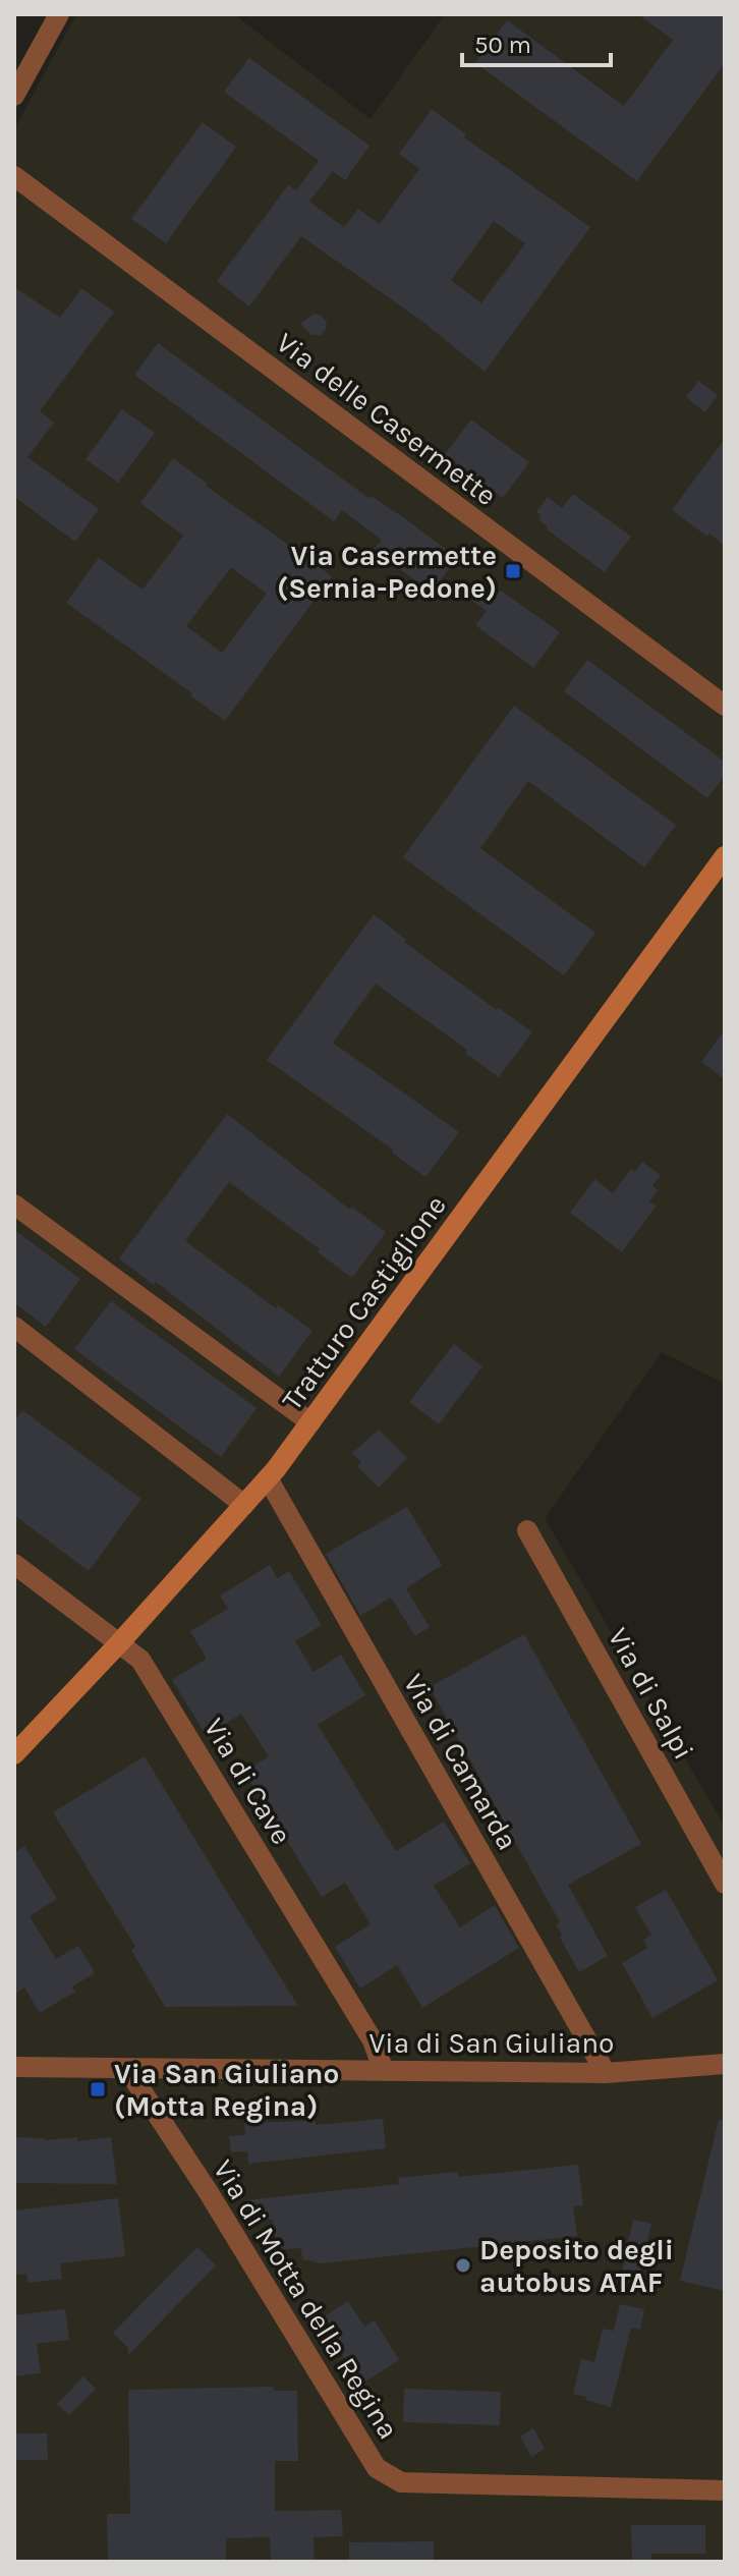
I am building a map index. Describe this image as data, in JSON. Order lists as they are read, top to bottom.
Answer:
{
  "streets": {
    "street": [
      "Via delle Casermette",
      "Tratturo Castiglione",
      "Via di Salpi",
      "Via di Camarda",
      "Via di Cave",
      "Via di San Giuliano",
      "Via di Motta della Regina"
    ]
  },
  "crossings": [
    ["Tratturo Castiglione", "Via di Camarda"],
    ["Tratturo Castiglione", "Via di Cave"],
    ["Via di Camarda", "Via di San Giuliano"],
    ["Via di Cave", "Via di San Giuliano"],
    ["Via di San Giuliano", "Via di Motta della Regina"]
  ],
  "places": {
    "transit": ["Via Casermette (Sernia-Pedone)", "Via San Giuliano (Motta Regina)"],
    "other": ["Deposito degli autobus ATAF"]
  },
  "scale_bar": "50 m"
}
